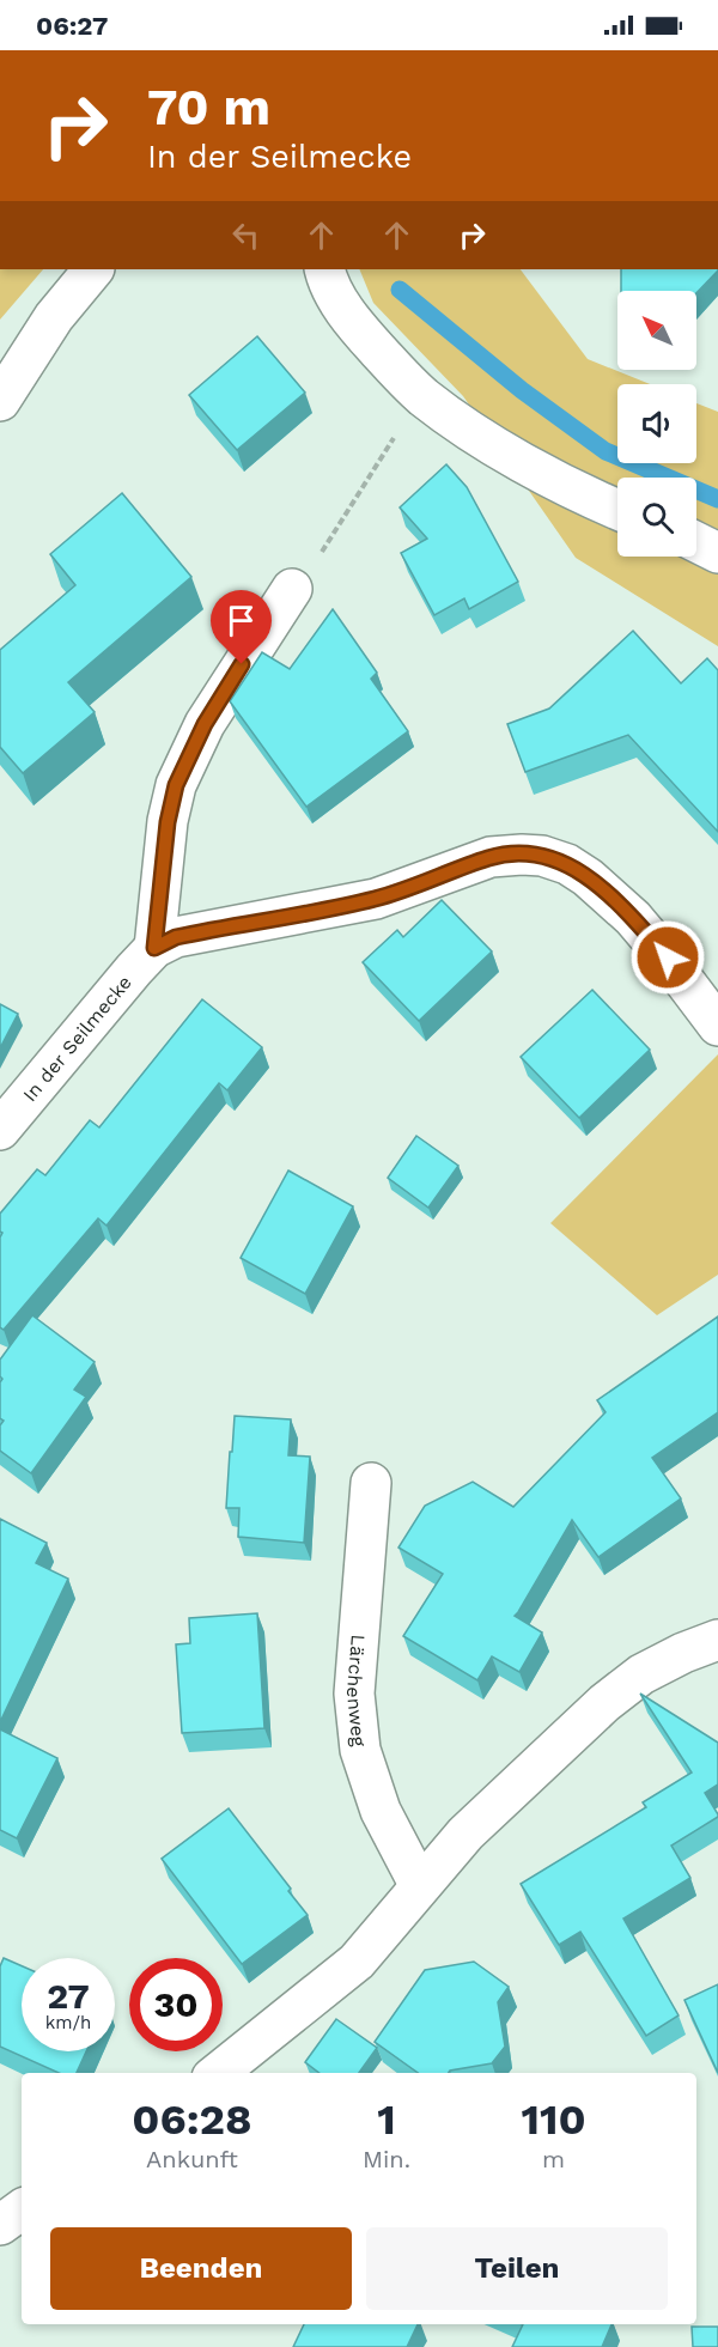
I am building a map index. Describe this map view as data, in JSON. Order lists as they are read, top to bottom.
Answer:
{
  "streets": {
    "street": ["In der Seilmecke", "Lärchenweg"]
  },
  "north": "top left",
  "page": {
    "status": "06:27",
    "turn": ["70 m", "In der Seilmecke"],
    "speed": "27 km/h",
    "limit": "30",
    "eta": [
      "06:28",
      "Ankunft",
      "1",
      "Min.",
      "110",
      "m"
    ],
    "buttons": ["Beenden", "Teilen"]
  }
}
